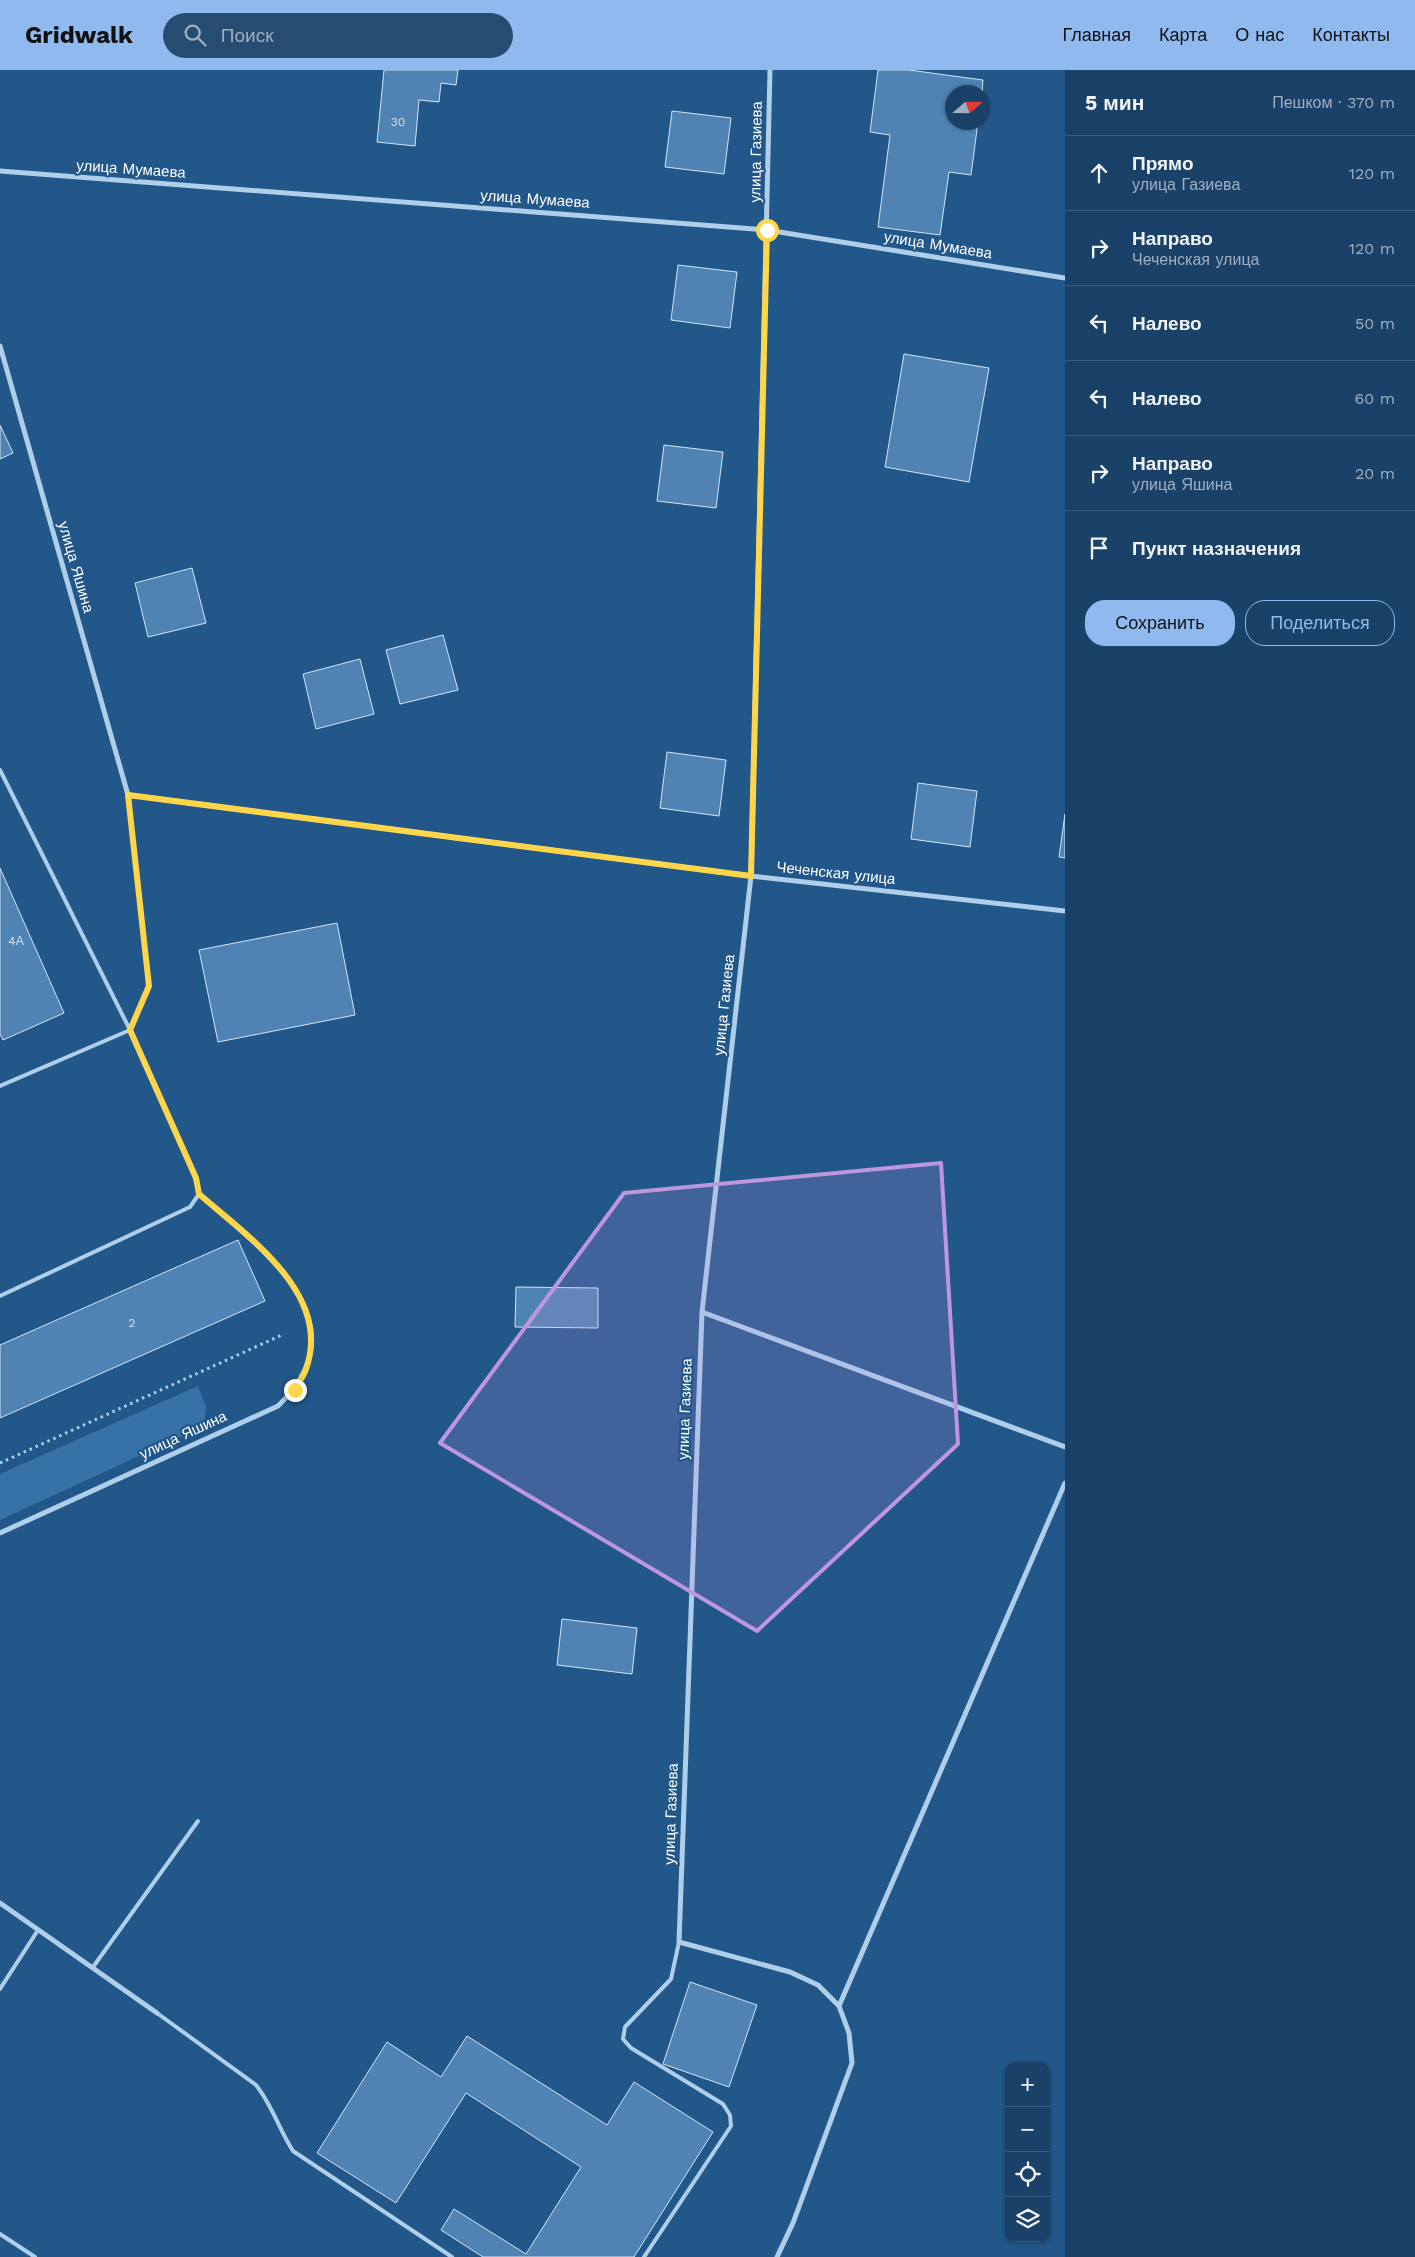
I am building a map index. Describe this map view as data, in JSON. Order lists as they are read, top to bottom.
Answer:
{
  "streets": {
    "street": [
      "улица Газиева",
      "улица Мумаева",
      "улица Яшина",
      "Чеченская улица"
    ]
  },
  "crossings": [
    ["улица Газиева", "улица Мумаева"],
    ["улица Газиева", "Чеченская улица"],
    ["улица Яшина", "Чеченская улица"]
  ],
  "house_numbers": ["30", "4А", "2"],
  "north": "right",
  "page": {
    "header": "Gridwalk",
    "search": "Поиск",
    "nav": [
      "Главная",
      "Карта",
      "О нас",
      "Контакты"
    ],
    "heading": ["5 мин", "Пешком · 370 m"],
    "list": [
      ["Прямо", "улица Газиева", "120 m"],
      ["Направо", "Чеченская улица", "120 m"],
      ["Налево", "50 m"],
      ["Налево", "60 m"],
      ["Направо", "улица Яшина", "20 m"],
      "Пункт назначения"
    ],
    "buttons": ["Сохранить", "Поделиться"],
    "map_buttons": ["+", "−"]
  }
}
